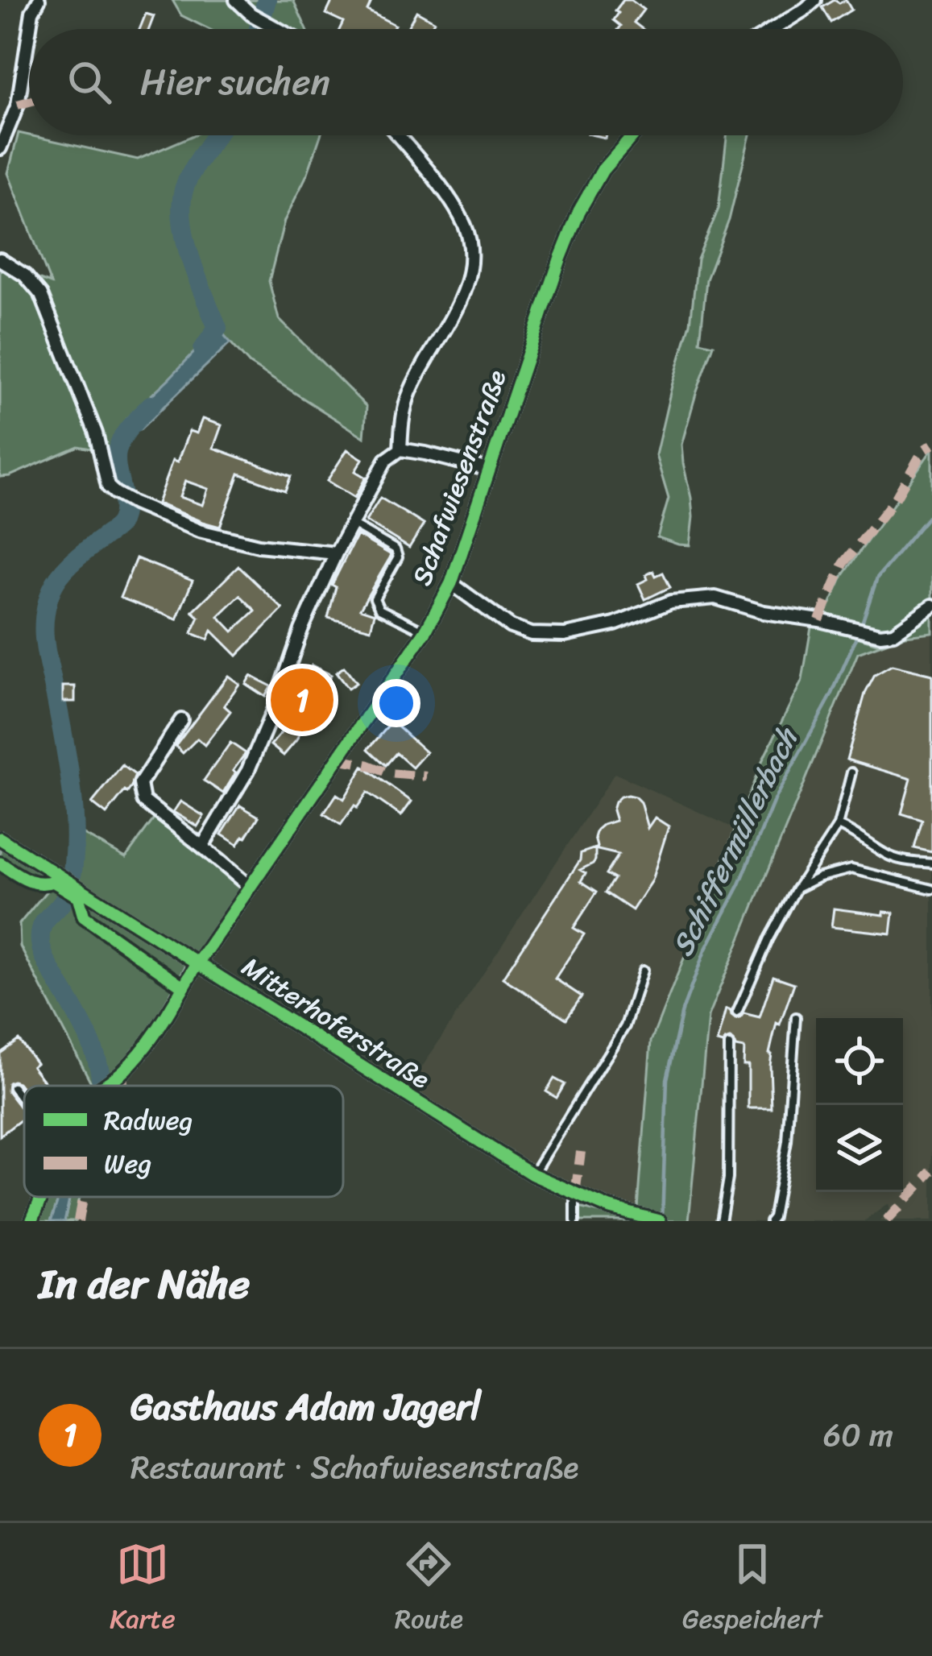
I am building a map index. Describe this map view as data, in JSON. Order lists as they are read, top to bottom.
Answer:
{
  "streets": {
    "street": ["Schafwiesenstraße", "Mitterhoferstraße"]
  },
  "crossings": [
    ["Schafwiesenstraße", "Mitterhoferstraße"]
  ],
  "water": ["Schiffermüllerbach"],
  "legend": ["Radweg", "Weg"],
  "page": {
    "search": "Hier suchen",
    "pins": "1",
    "heading": "In der Nähe",
    "list": [
      {
        "mark": "1",
        "name": "Gasthaus Adam Jagerl",
        "note": "Restaurant · Schafwiesenstraße",
        "value": "60 m"
      }
    ],
    "nav": ["Karte", "Route", "Gespeichert"]
  }
}
